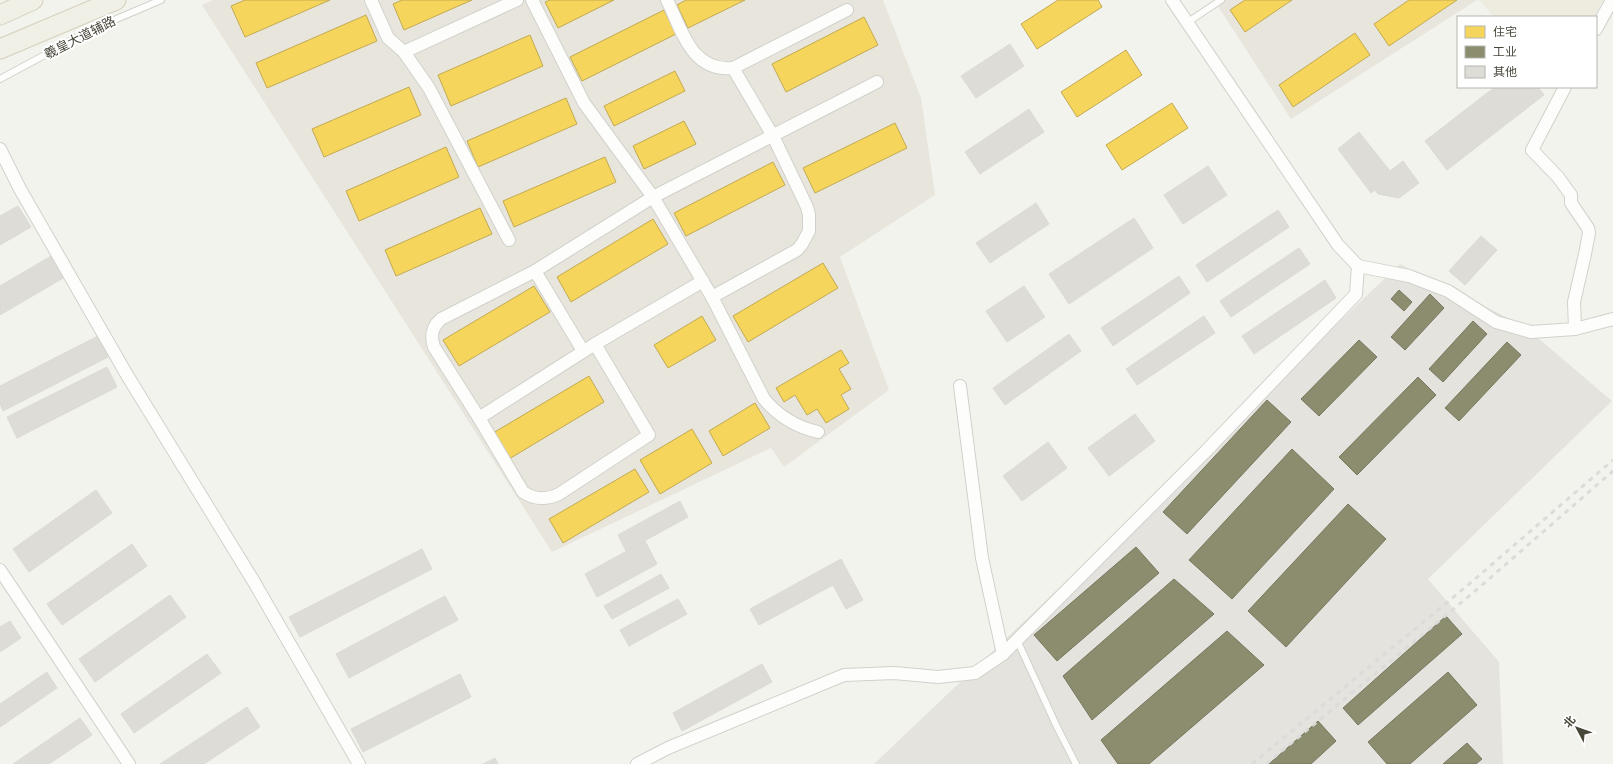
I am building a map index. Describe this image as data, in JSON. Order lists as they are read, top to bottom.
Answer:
{
  "streets": {
    "lane": ["羲皇大道辅路"]
  },
  "legend": ["住宅", "工业", "其他"],
  "north": "top left"
}
